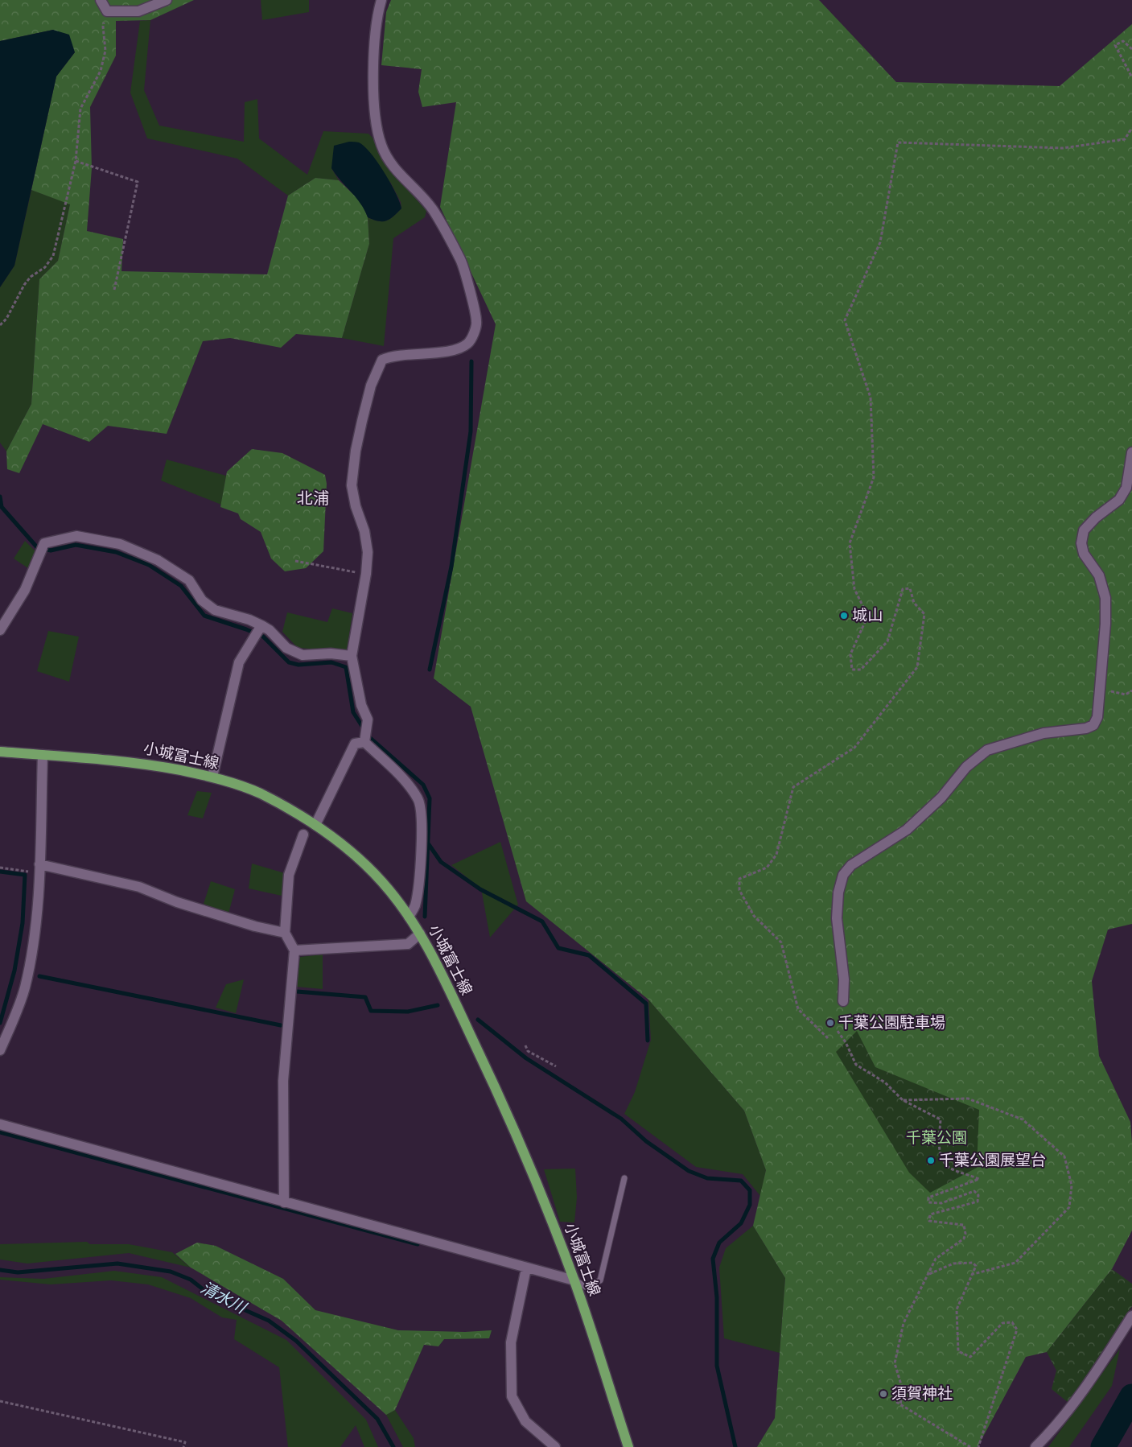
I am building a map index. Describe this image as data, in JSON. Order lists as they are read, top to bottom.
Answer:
{
  "streets": {
    "main road": ["小城富士線"]
  },
  "districts": ["北浦"],
  "water": ["清水川"],
  "parks": ["千葉公園"],
  "places": [
    "城山",
    "千葉公園駐車場",
    "千葉公園展望台",
    "須賀神社"
  ]
}
